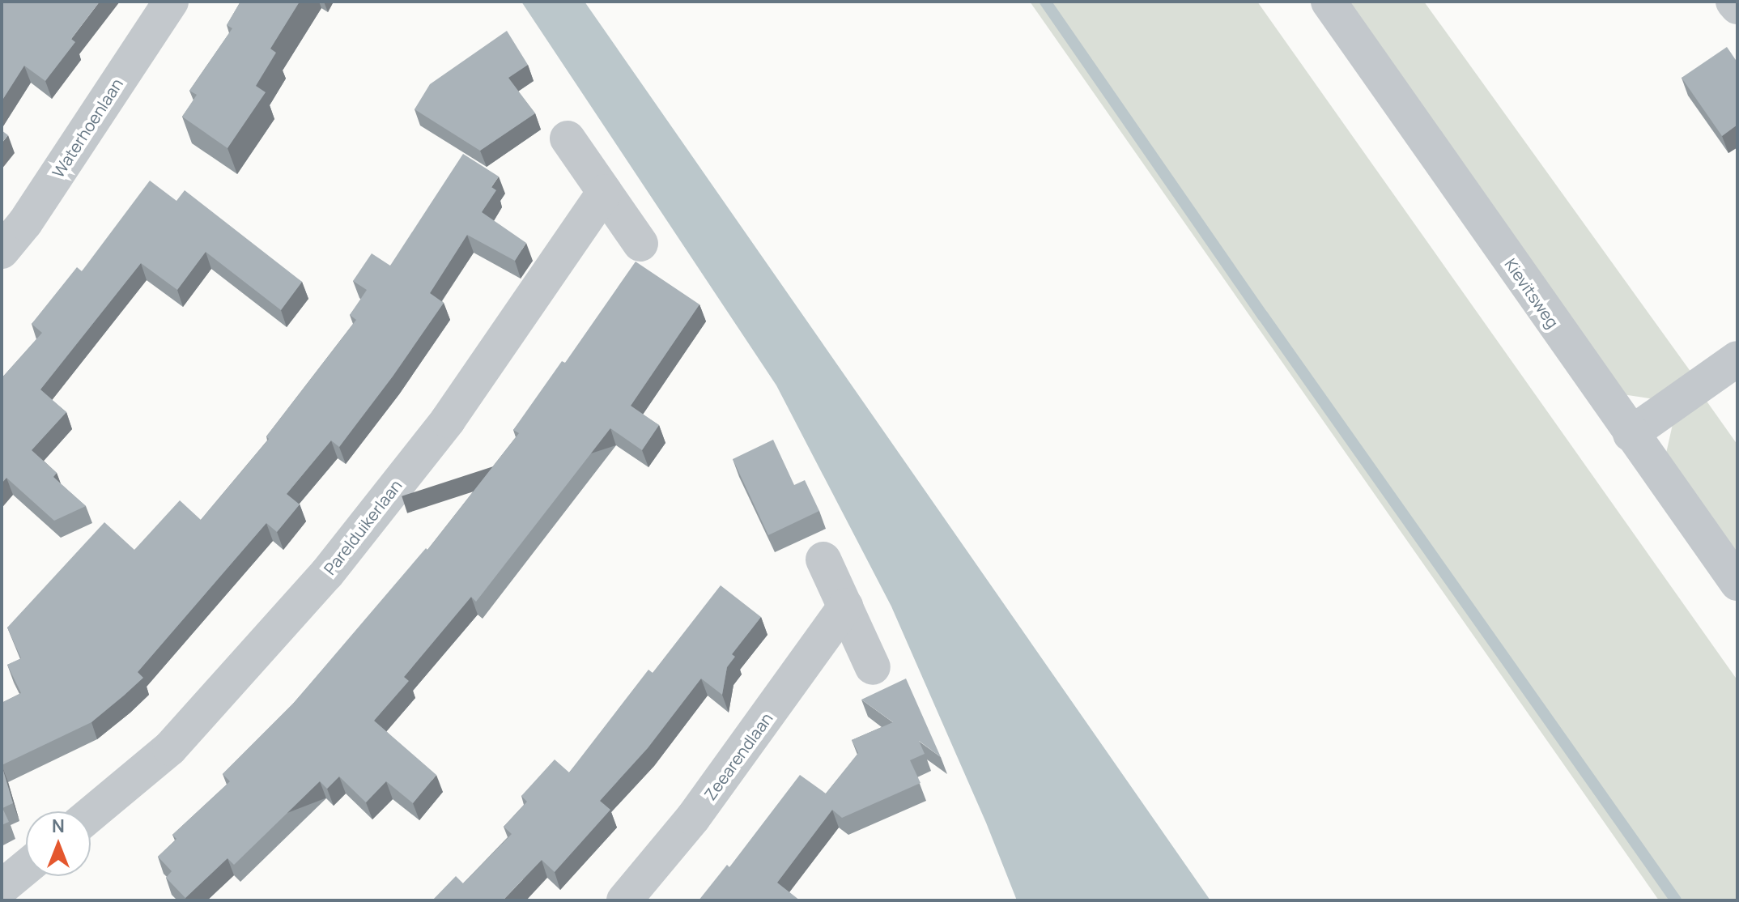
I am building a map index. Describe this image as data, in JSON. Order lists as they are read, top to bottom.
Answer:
{
  "streets": {
    "street": [
      "Waterhoenlaan",
      "Kievitsweg",
      "Parelduikerlaan",
      "Zeearendlaan"
    ]
  },
  "north": "top"
}
